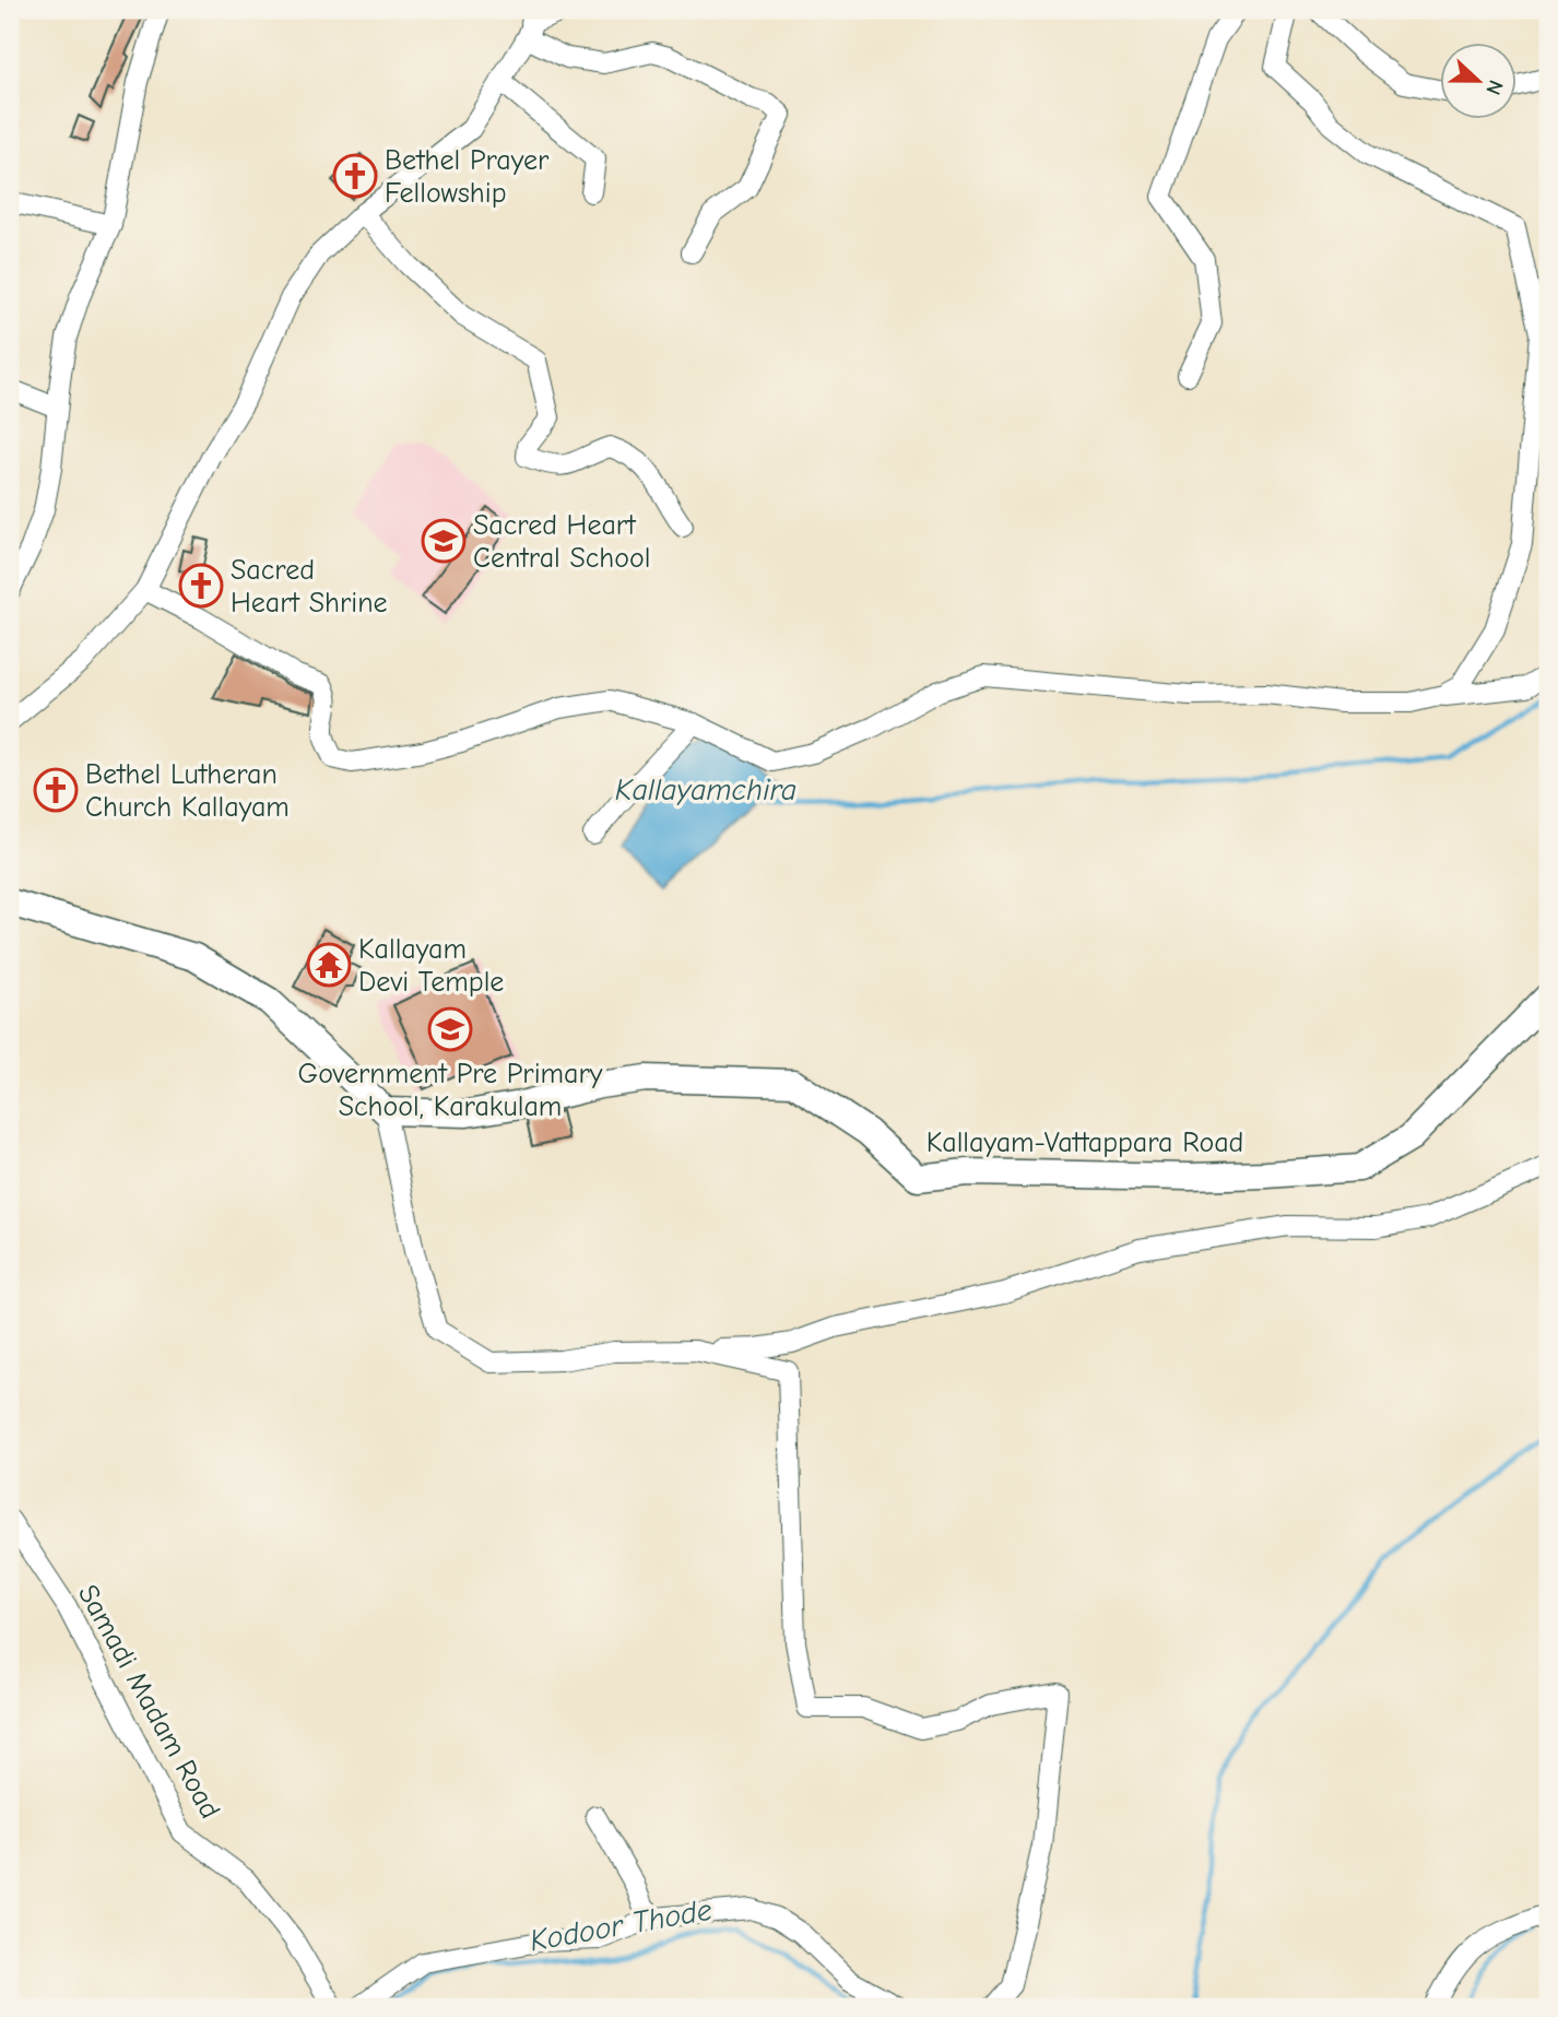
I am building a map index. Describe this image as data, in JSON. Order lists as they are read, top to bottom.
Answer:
{
  "streets": {
    "street": ["Kallayam-Vattappara Road", "Samadi Madam Road"]
  },
  "water": ["Kallayamchira", "Kodoor Thode"],
  "places": {
    "church": ["Bethel Prayer Fellowship", "Sacred Heart Shrine", "Bethel Lutheran Church Kallayam"],
    "school or university": ["Sacred Heart Central School", "Government Pre Primary School, Karakulam"],
    "temple": ["Kallayam Devi Temple"]
  },
  "north": "right"
}
